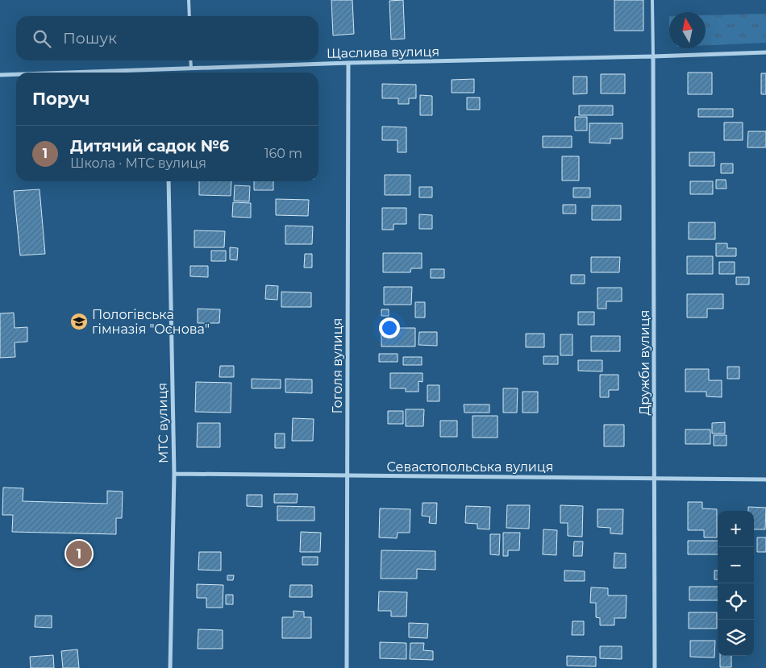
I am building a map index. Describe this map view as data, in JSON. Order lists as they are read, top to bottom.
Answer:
{
  "streets": {
    "street": [
      "Щаслива вулиця",
      "Дружби вулиця",
      "Гоголя вулиця",
      "МТС вулиця",
      "Севастопольська вулиця"
    ]
  },
  "crossings": [
    ["Щаслива вулиця", "Дружби вулиця"],
    ["Щаслива вулиця", "Гоголя вулиця"],
    ["Дружби вулиця", "Севастопольська вулиця"],
    ["Гоголя вулиця", "Севастопольська вулиця"],
    ["МТС вулиця", "Севастопольська вулиця"]
  ],
  "places": {
    "school or university": ["Пологівська гімназія \"Основа\""]
  },
  "north": "top",
  "page": {
    "search": "Пошук",
    "heading": "Поруч",
    "list": [
      {
        "mark": "1",
        "name": "Дитячий садок №6",
        "note": "Школа · МТС вулиця",
        "value": "160 m"
      }
    ],
    "map_buttons": ["+", "−"],
    "pins": "1"
  }
}
